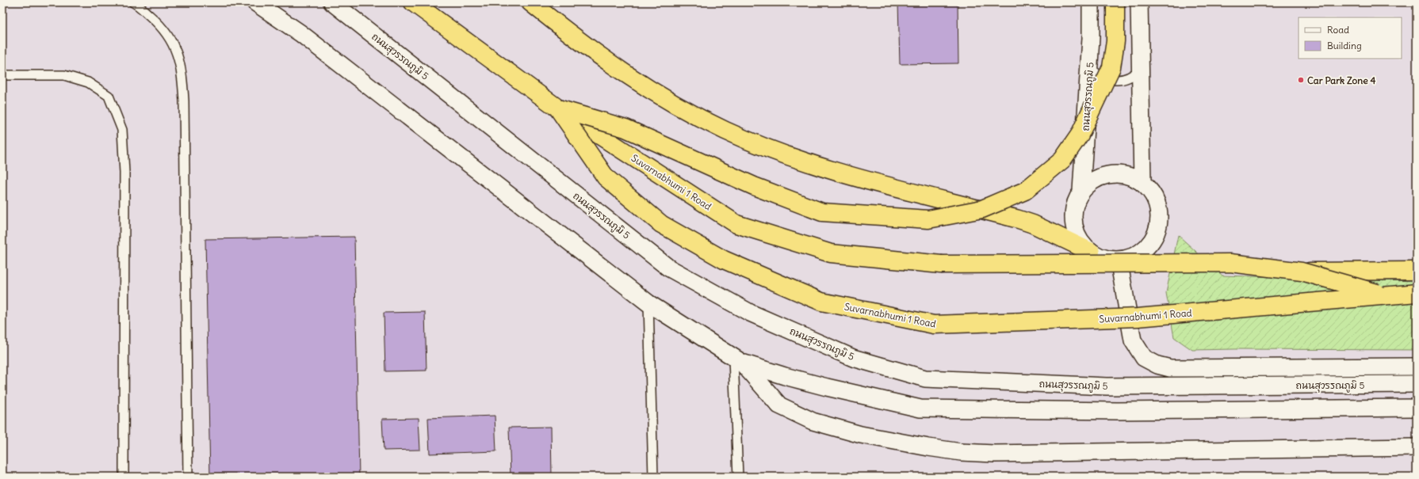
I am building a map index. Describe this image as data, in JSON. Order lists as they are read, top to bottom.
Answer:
{
  "streets": {
    "highway": ["Suvarnabhumi 1 Road"],
    "street": ["ถนนสุวรรณภูมิ 5"]
  },
  "places": ["Car Park Zone 4"],
  "legend": ["Road", "Building"]
}
